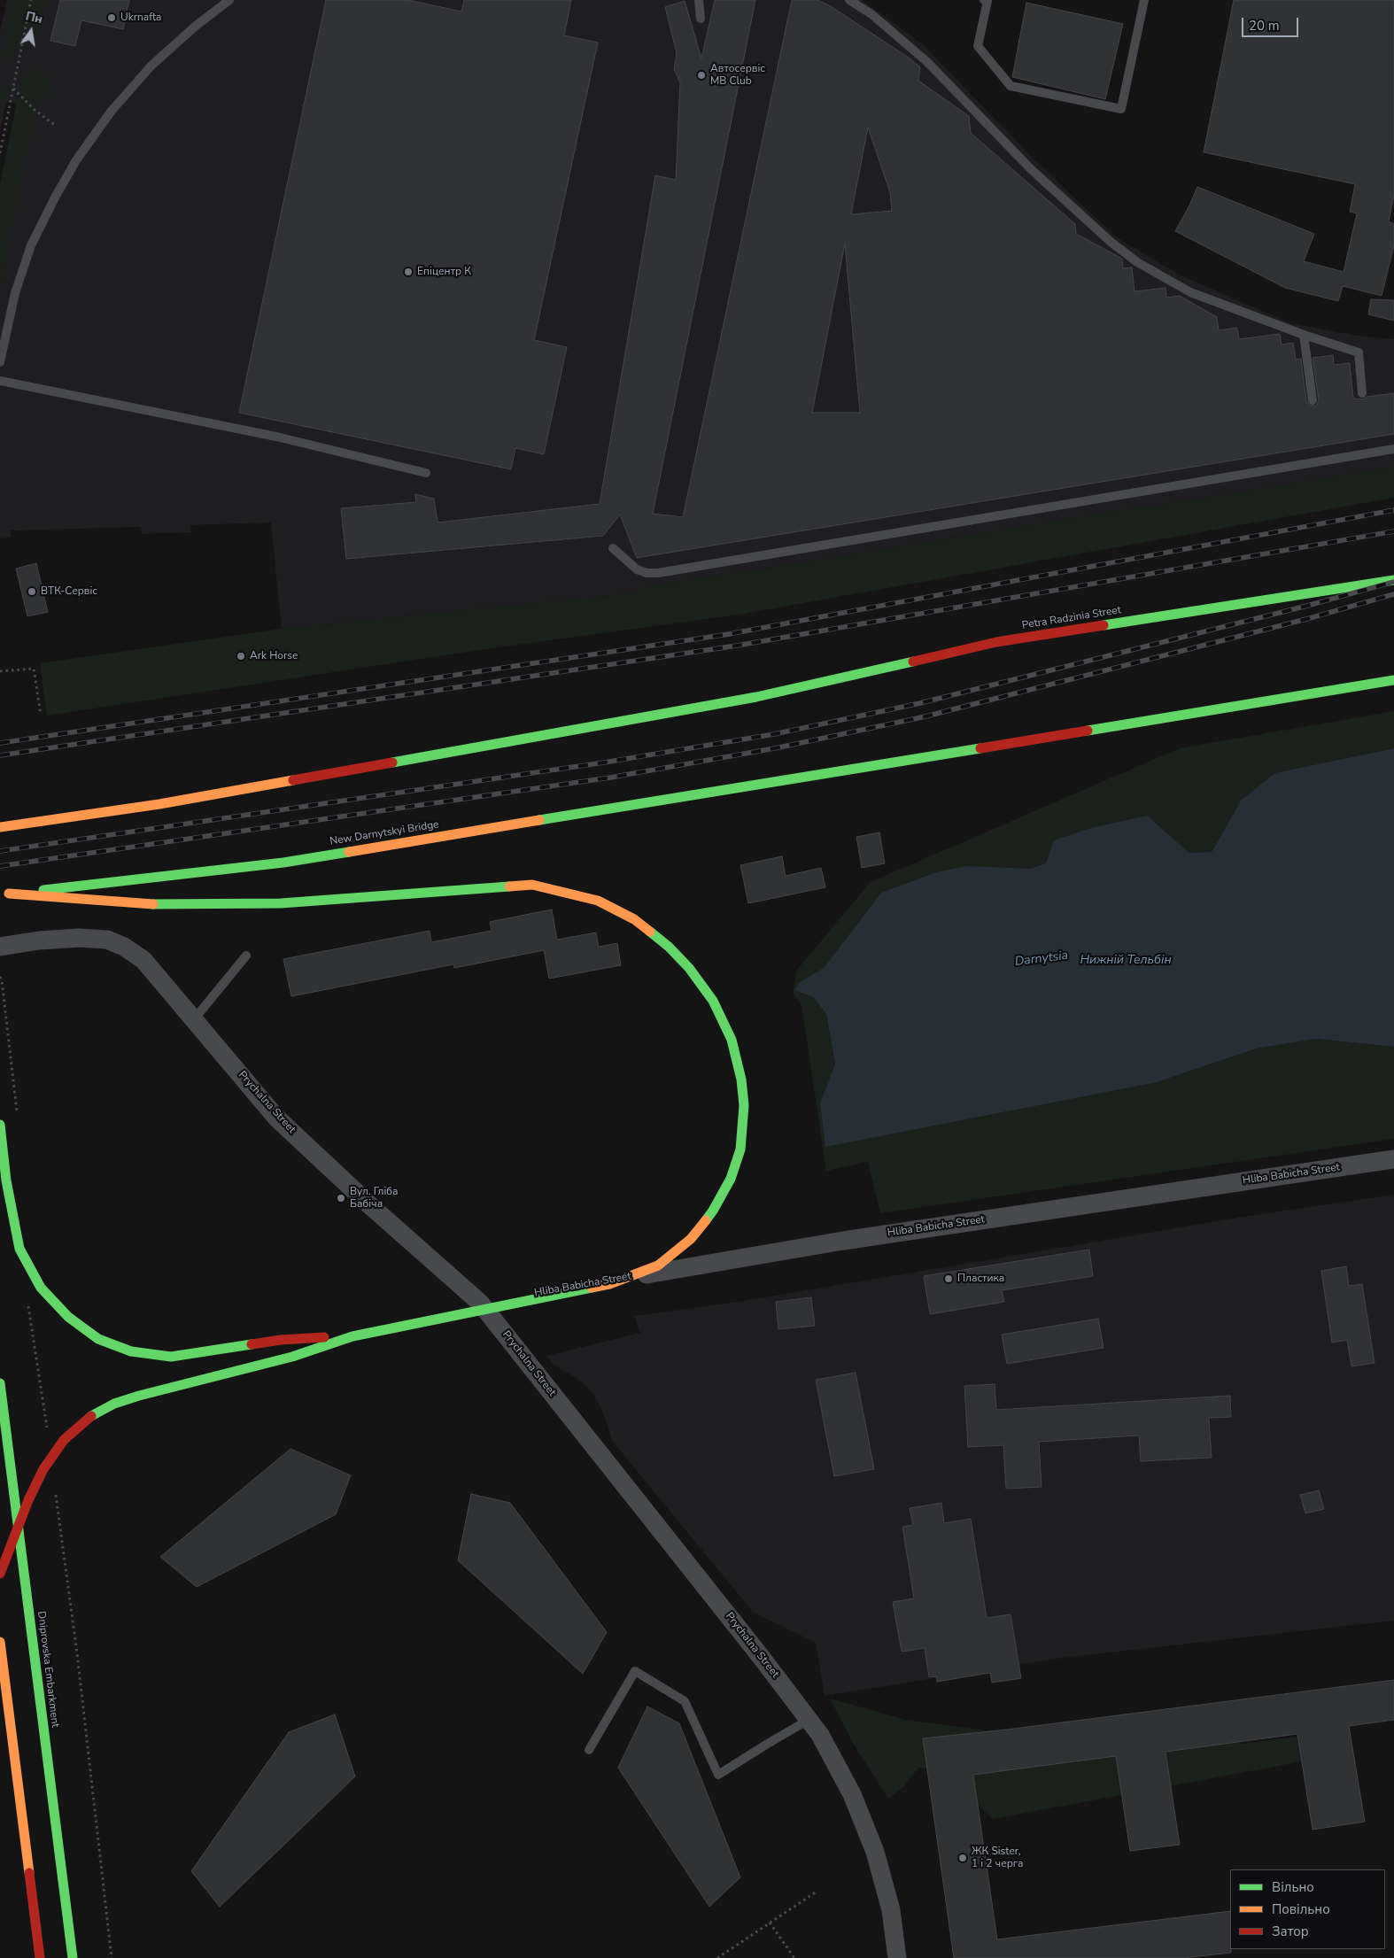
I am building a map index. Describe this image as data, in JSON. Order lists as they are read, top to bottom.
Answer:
{
  "streets": {
    "main road": ["Petra Radzinia Street", "New Darnytskyi Bridge", "Dniprovska Embarkment"],
    "street": ["Prychalna Street", "Hliba Babicha Street"]
  },
  "crossings": [
    ["Prychalna Street", "Hliba Babicha Street"]
  ],
  "water": ["Darnytsia", "Нижній Тельбін"],
  "places": [
    "Ukrnafta",
    "Автосервіс MB Club",
    "Епіцентр К",
    "ВТК-Сервіс",
    "Ark Horse",
    "Вул. Гліба Бабіча",
    "Пластика",
    "ЖК Sister, 1 і 2 черга"
  ],
  "legend": ["Вільно", "Повільно", "Затор"],
  "scale_bar": "20 m",
  "north": "top"
}
